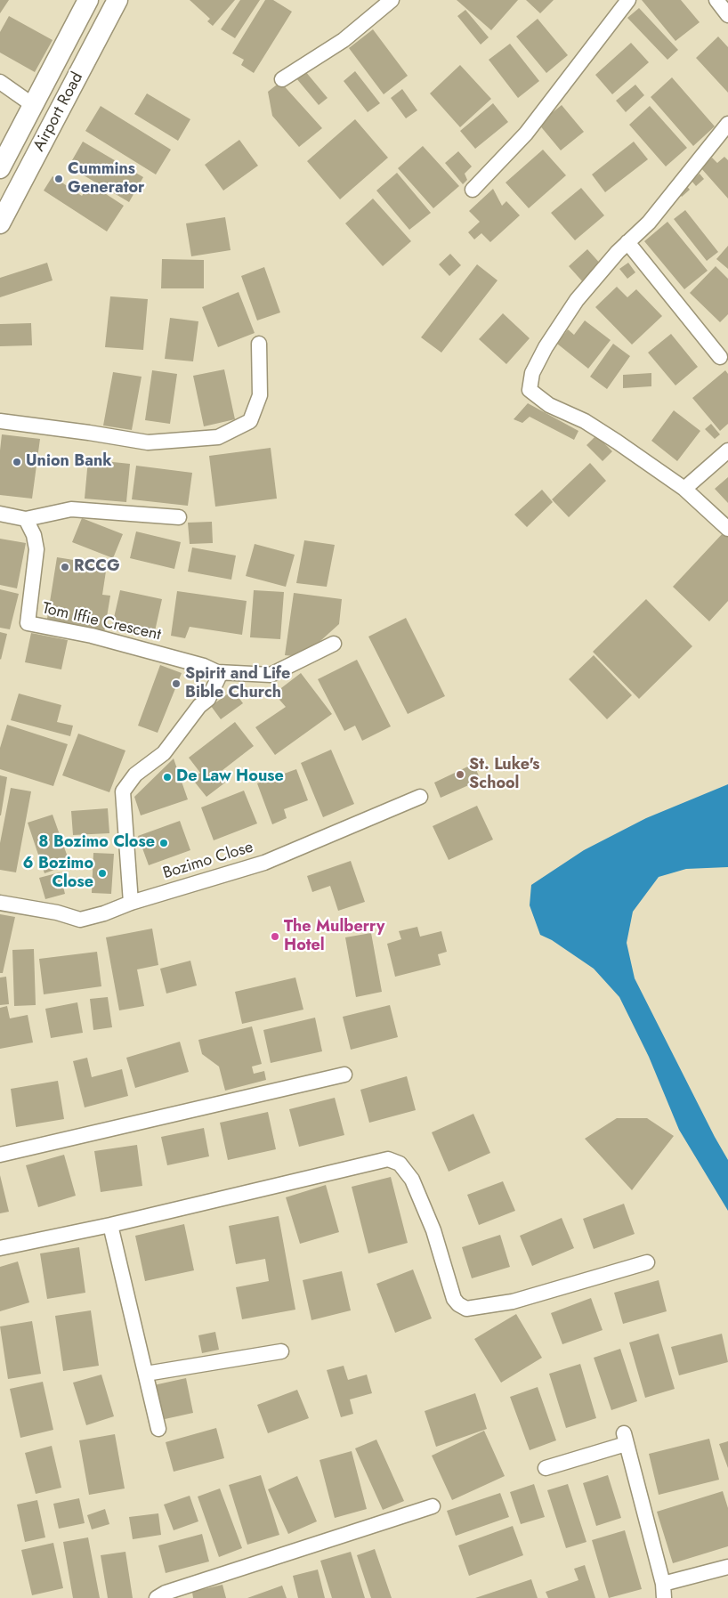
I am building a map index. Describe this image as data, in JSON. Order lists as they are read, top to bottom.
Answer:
{
  "streets": {
    "main road": ["Airport Road"],
    "street": ["Tom Iffie Crescent", "Bozimo Close"]
  },
  "places": [
    "Cummins Generator",
    "Union Bank",
    "RCCG",
    "Spirit and Life Bible Church",
    "St. Luke's School",
    "De Law House",
    "8 Bozimo Close",
    "6 Bozimo Close",
    "The Mulberry Hotel"
  ]
}
